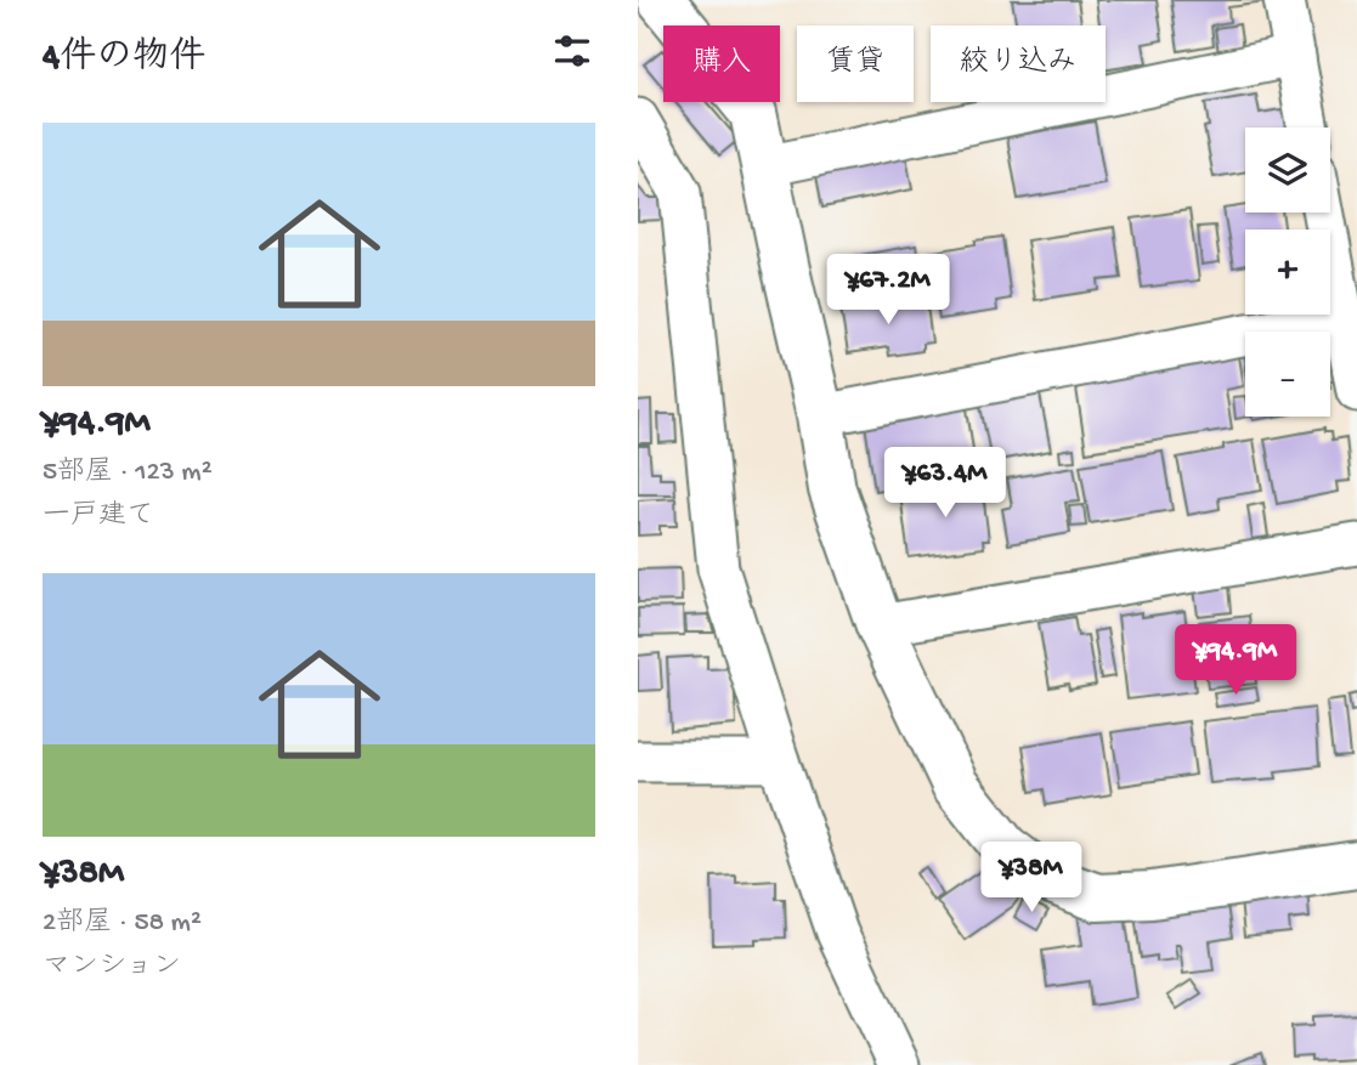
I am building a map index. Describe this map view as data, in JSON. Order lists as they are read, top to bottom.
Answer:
{
  "page": {
    "heading": "4件の物件",
    "chip": ["購入", "賃貸", "絞り込み"],
    "list": [
      {
        "name": "¥94.9M",
        "note": "5部屋 · 123 m² · 一戸建て"
      },
      {
        "name": "¥38M",
        "note": "2部屋 · 58 m² · マンション"
      }
    ],
    "map_buttons": ["+", "−"],
    "price": [
      "¥67.2M",
      "¥63.4M",
      "¥94.9M",
      "¥38M"
    ]
  }
}
